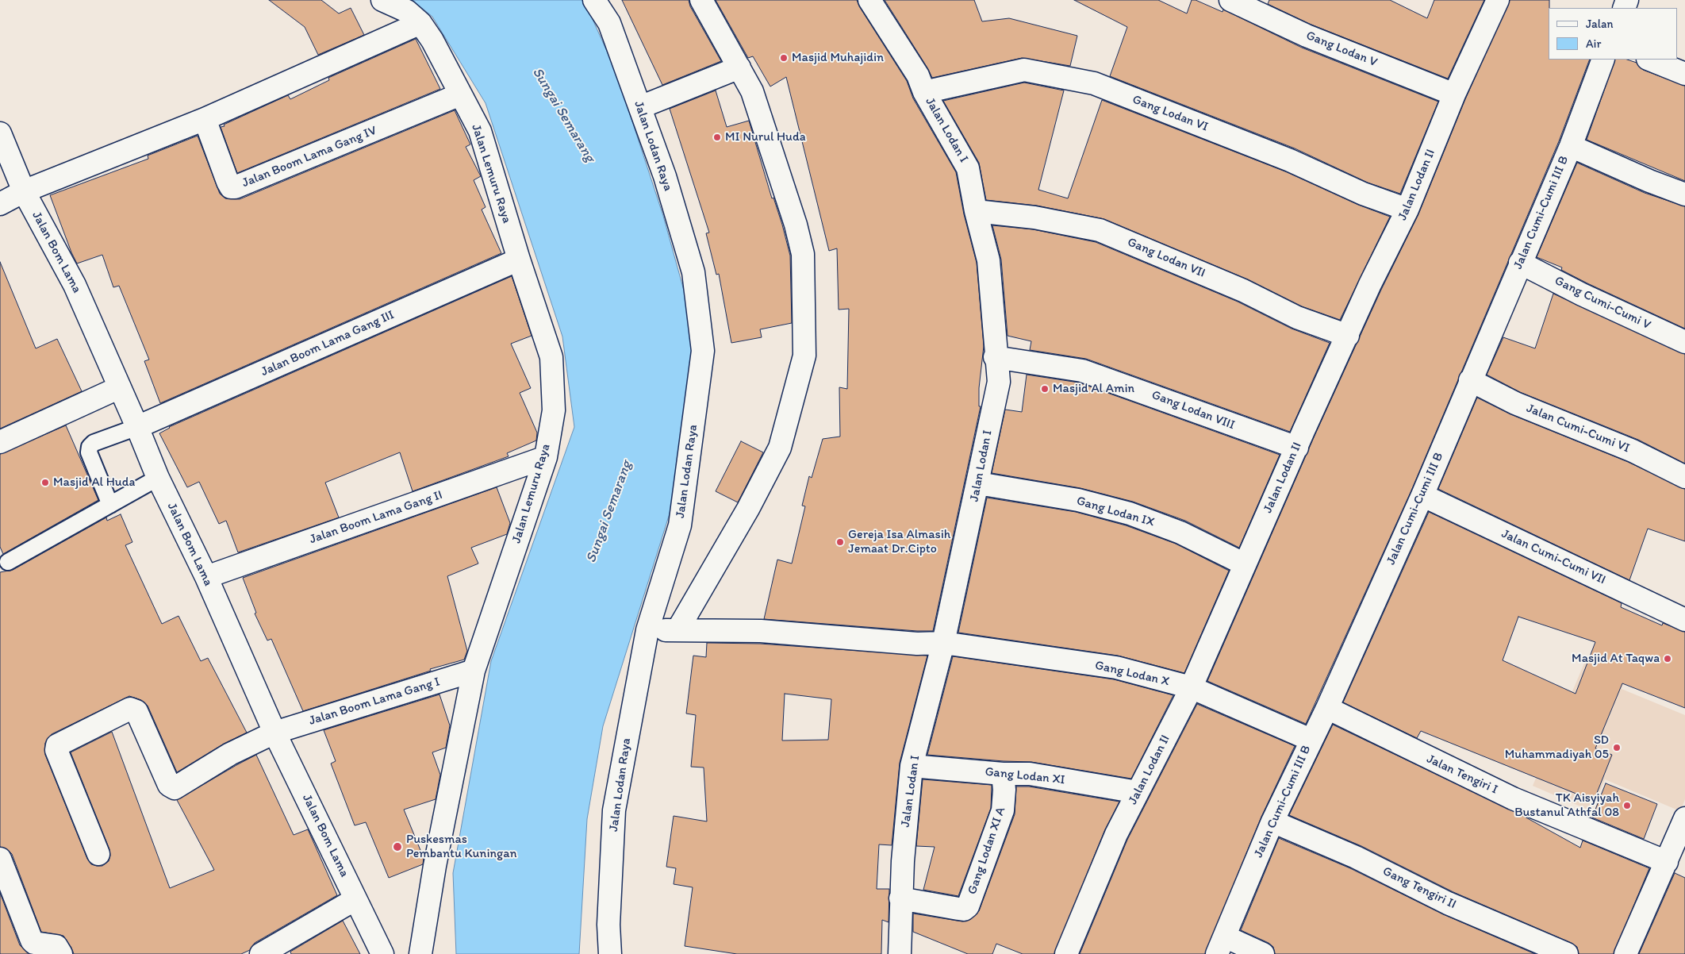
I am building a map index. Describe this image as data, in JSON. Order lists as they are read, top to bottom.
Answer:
{
  "streets": {
    "street": [
      "Gang Lodan V",
      "Gang Lodan VI",
      "Jalan Lodan I",
      "Jalan Lodan Raya",
      "Jalan Boom Lama Gang IV",
      "Jalan Lemuru Raya",
      "Jalan Lodan II",
      "Jalan Cumi-Cumi III B",
      "Jalan Bom Lama",
      "Gang Lodan VII",
      "Gang Cumi-Cumi V",
      "Jalan Boom Lama Gang III",
      "Gang Lodan VIII",
      "Jalan Cumi-Cumi VI",
      "Gang Lodan IX",
      "Jalan Boom Lama Gang II",
      "Jalan Cumi-Cumi VII",
      "Gang Lodan X",
      "Jalan Boom Lama Gang I",
      "Jalan Tengiri I",
      "Gang Lodan XI",
      "Gang Lodan XI A",
      "Gang Tengiri II"
    ]
  },
  "crossings": [
    ["Gang Lodan V", "Jalan Lodan II"],
    ["Gang Lodan VI", "Jalan Lodan I"],
    ["Gang Lodan VI", "Jalan Lodan II"],
    ["Jalan Lodan I", "Gang Lodan VII"],
    ["Jalan Lodan I", "Gang Lodan VIII"],
    ["Jalan Lodan I", "Gang Lodan IX"],
    ["Jalan Lodan I", "Gang Lodan X"],
    ["Jalan Lodan I", "Gang Lodan XI"],
    ["Jalan Lodan I", "Gang Lodan XI A"],
    ["Jalan Lodan Raya", "Gang Lodan X"],
    ["Jalan Boom Lama Gang IV", "Jalan Lemuru Raya"],
    ["Jalan Lemuru Raya", "Jalan Boom Lama Gang III"],
    ["Jalan Lemuru Raya", "Jalan Boom Lama Gang II"],
    ["Jalan Lemuru Raya", "Jalan Boom Lama Gang I"],
    ["Jalan Lodan II", "Gang Lodan VII"],
    ["Jalan Lodan II", "Gang Lodan VIII"],
    ["Jalan Lodan II", "Gang Lodan IX"],
    ["Jalan Lodan II", "Gang Lodan X"],
    ["Jalan Lodan II", "Gang Lodan XI"],
    ["Jalan Cumi-Cumi III B", "Gang Cumi-Cumi V"],
    ["Jalan Cumi-Cumi III B", "Jalan Cumi-Cumi VI"],
    ["Jalan Cumi-Cumi III B", "Jalan Cumi-Cumi VII"],
    ["Jalan Cumi-Cumi III B", "Gang Lodan X"],
    ["Jalan Cumi-Cumi III B", "Jalan Tengiri I"],
    ["Jalan Cumi-Cumi III B", "Gang Tengiri II"],
    ["Jalan Bom Lama", "Jalan Boom Lama Gang III"],
    ["Jalan Bom Lama", "Jalan Boom Lama Gang II"],
    ["Jalan Bom Lama", "Jalan Boom Lama Gang I"],
    ["Gang Lodan XI", "Gang Lodan XI A"]
  ],
  "water": ["Sungai Semarang"],
  "places": [
    "Masjid Muhajidin",
    "MI Nurul Huda",
    "Masjid Al Amin",
    "Masjid Al Huda",
    "Gereja Isa Almasih Jemaat Dr.Cipto",
    "Masjid At Taqwa",
    "SD Muhammadiyah 05",
    "TK Aisyiyah Bustanul Athfal 08",
    "Puskesmas Pembantu Kuningan"
  ],
  "legend": ["Jalan", "Air"]
}
